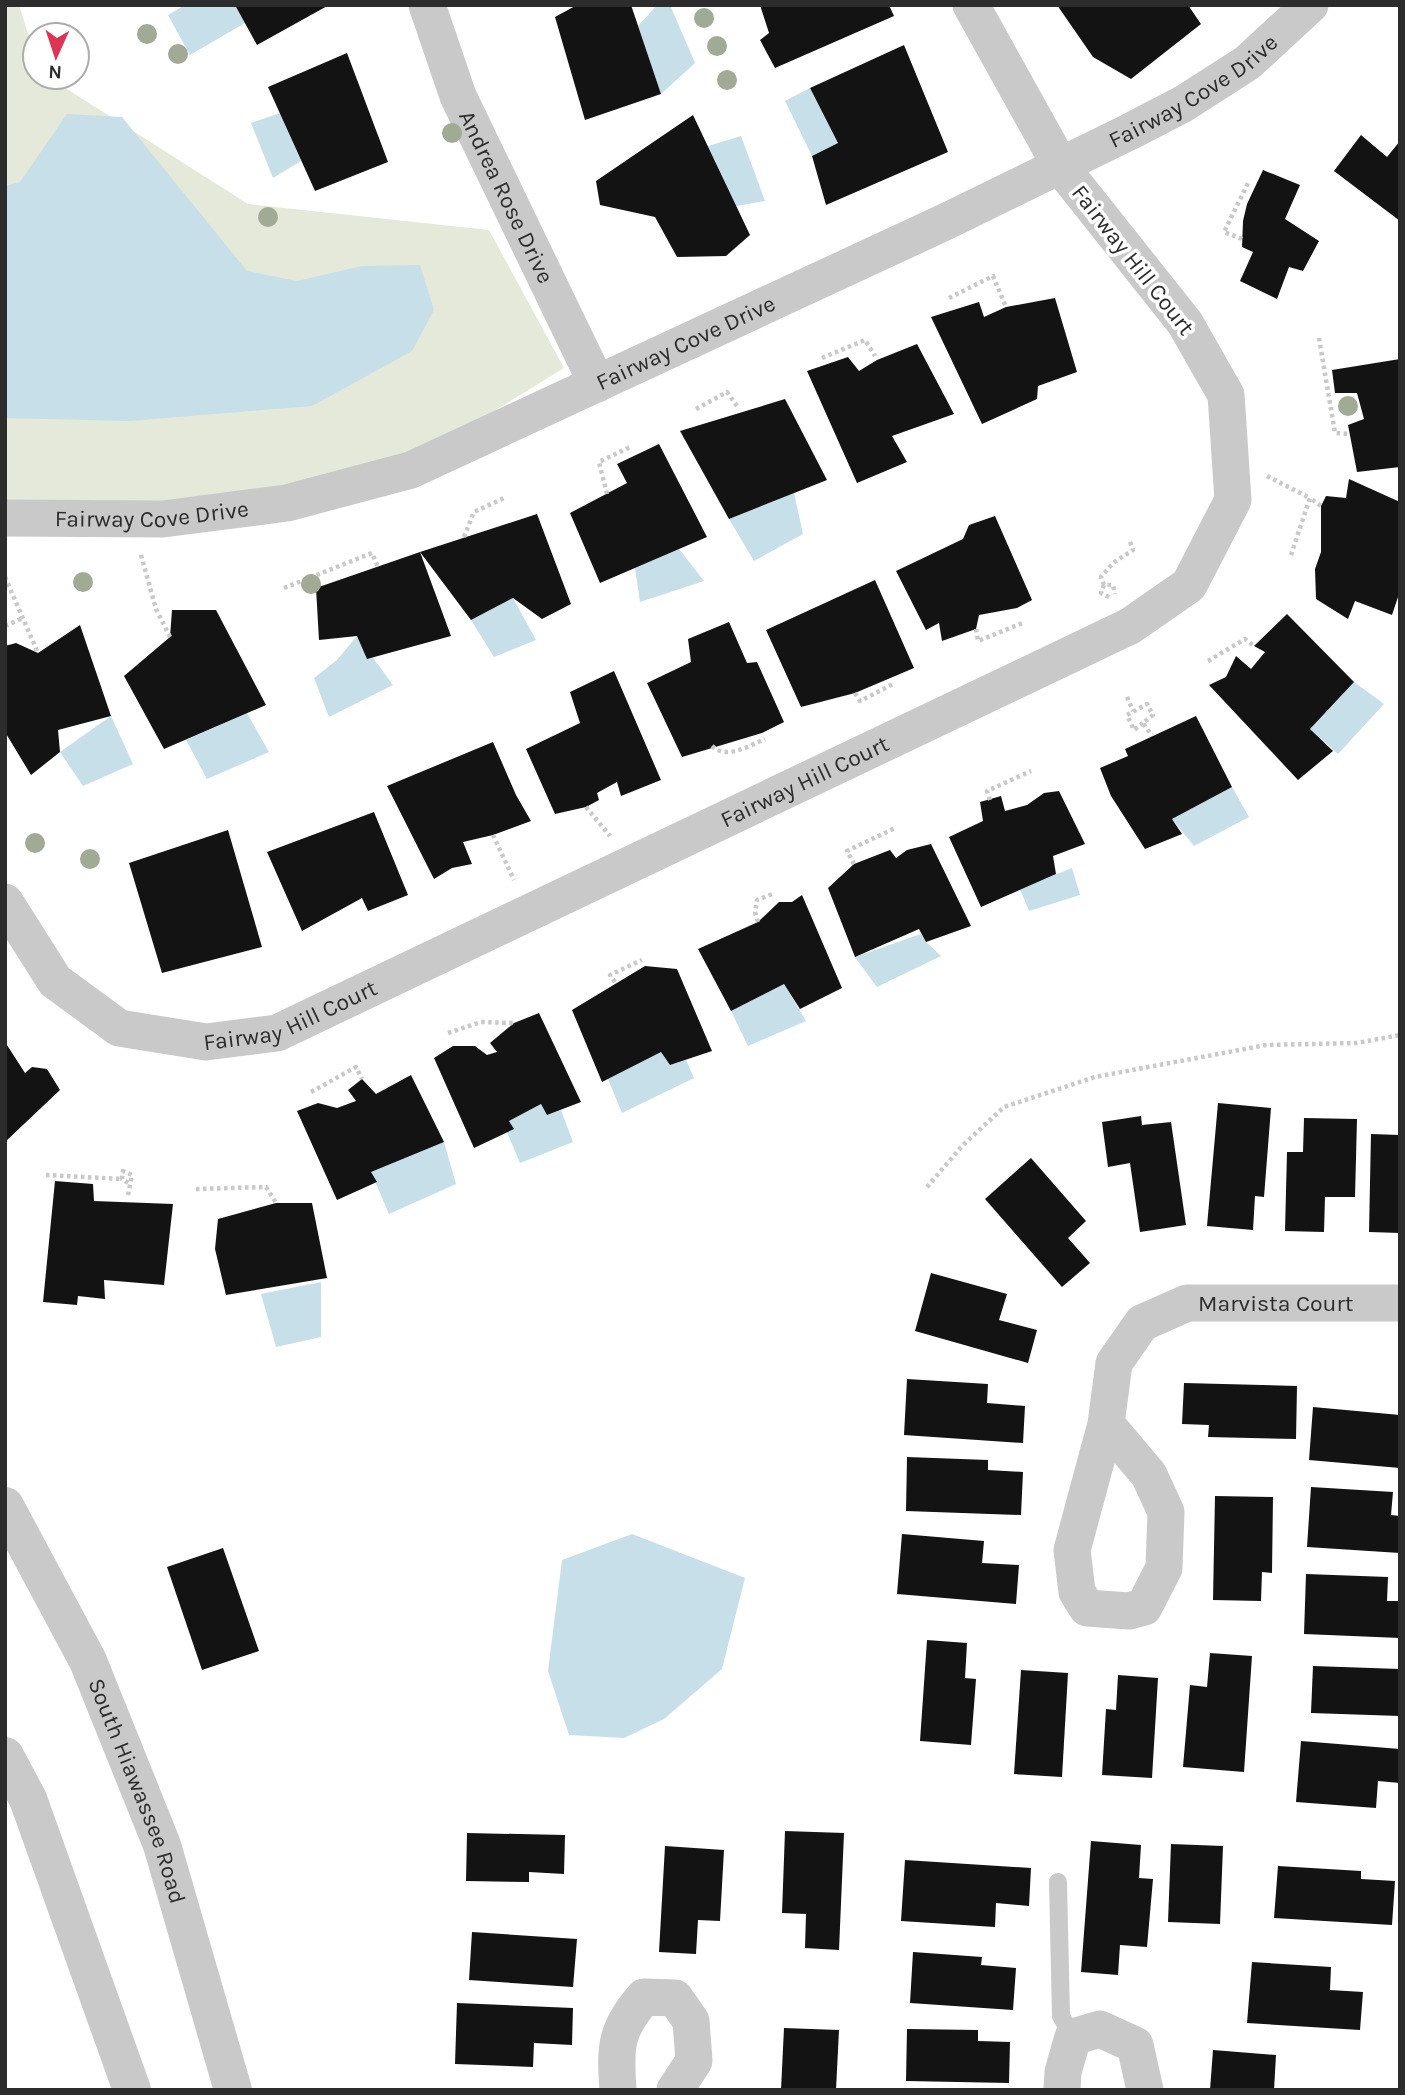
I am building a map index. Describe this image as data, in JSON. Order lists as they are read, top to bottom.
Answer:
{
  "streets": {
    "street": [
      "Fairway Cove Drive",
      "Andrea Rose Drive",
      "Fairway Hill Court",
      "Marvista Court",
      "South Hiawassee Road"
    ]
  },
  "crossings": [
    ["Fairway Cove Drive", "Andrea Rose Drive"],
    ["Fairway Cove Drive", "Fairway Hill Court"]
  ],
  "north": "bottom"
}
